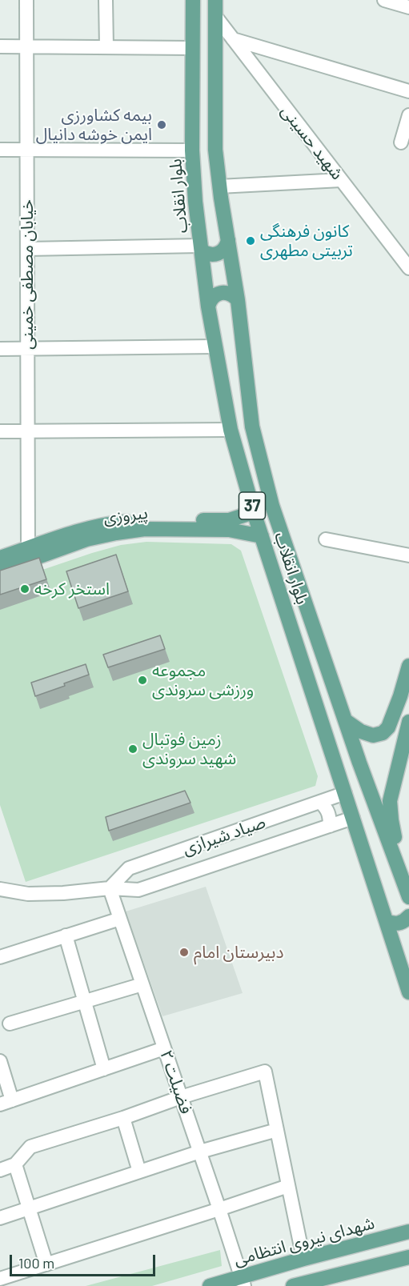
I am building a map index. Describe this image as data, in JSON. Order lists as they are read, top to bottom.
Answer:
{
  "streets": {
    "main road": [
      "بلوار انقلاب",
      "37",
      "پیروزی",
      "شهدای نیروی انتظامی"
    ],
    "street": [
      "شهید حسینی",
      "خیابان مصطفی خمینی",
      "صیاد شیرازی",
      "فضیلت ۲"
    ]
  },
  "crossings": [
    ["شهید حسینی", "بلوار انقلاب"],
    ["بلوار انقلاب", "پیروزی"],
    ["بلوار انقلاب", "صیاد شیرازی"],
    ["خیابان مصطفی خمینی", "پیروزی"],
    ["صیاد شیرازی", "فضیلت ۲"],
    ["فضیلت ۲", "شهدای نیروی انتظامی"]
  ],
  "places": [
    "بیمه کشاورزی ایمن خوشه دانیال",
    "کانون فرهنگی تربیتی مطهری",
    "استخر کرخه",
    "مجموعه ورزشی سروندی",
    "زمین فوتبال شهید سروندی",
    "دبیرستان امام"
  ],
  "scale_bar": "100 m"
}
